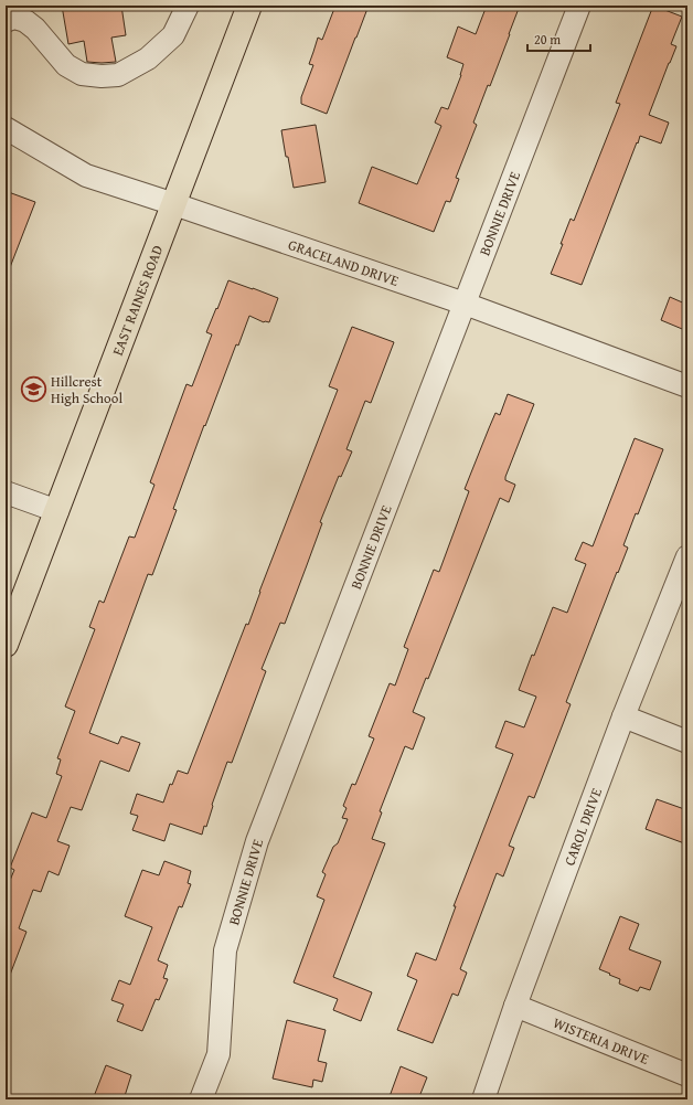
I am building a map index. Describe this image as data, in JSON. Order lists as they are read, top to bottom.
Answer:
{
  "streets": {
    "main road": ["EAST RAINES ROAD"],
    "street": [
      "BONNIE DRIVE",
      "GRACELAND DRIVE",
      "CAROL DRIVE",
      "WISTERIA DRIVE"
    ]
  },
  "crossings": [
    ["BONNIE DRIVE", "GRACELAND DRIVE"],
    ["GRACELAND DRIVE", "EAST RAINES ROAD"],
    ["CAROL DRIVE", "WISTERIA DRIVE"]
  ],
  "places": {
    "school or university": ["Hillcrest High School"]
  },
  "scale_bar": "20 m"
}
